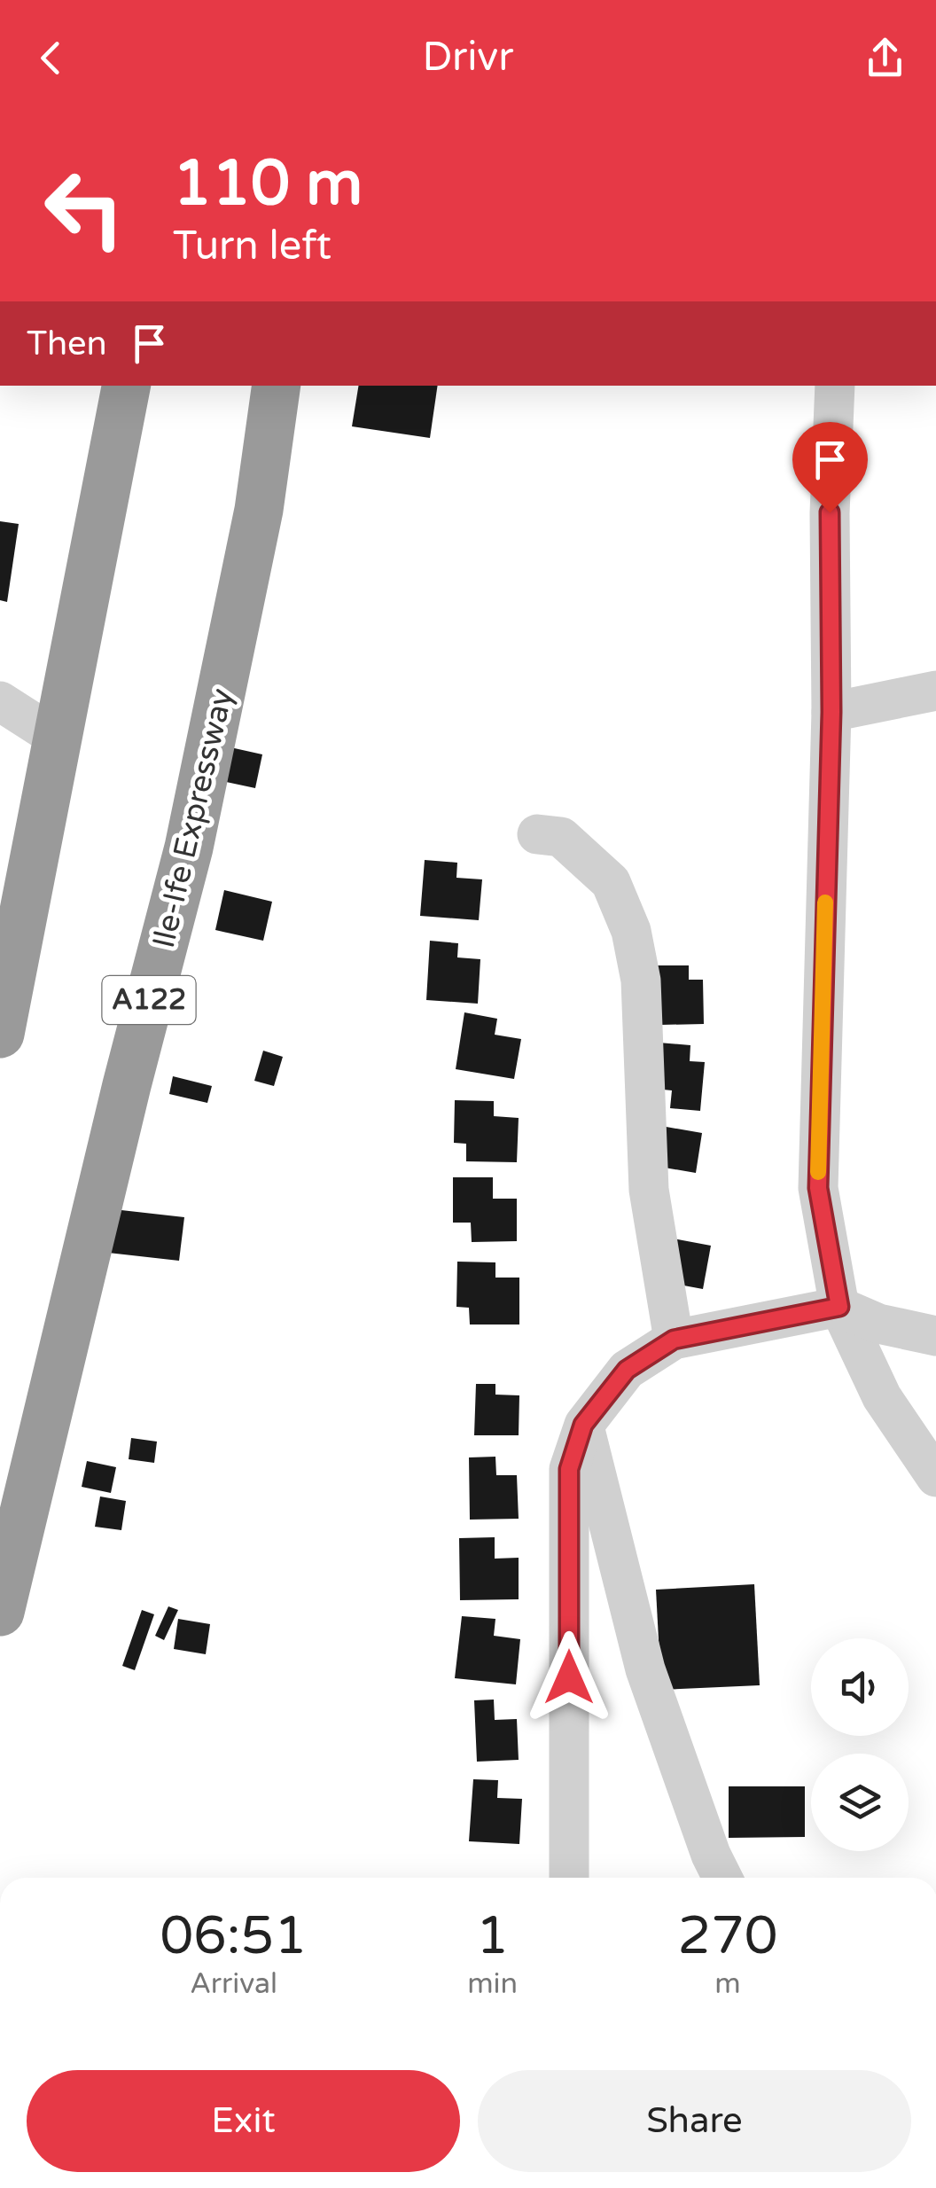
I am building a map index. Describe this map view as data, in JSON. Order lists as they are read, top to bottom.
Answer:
{
  "streets": {
    "highway": ["Ile-Ife Expressway", "A122"]
  },
  "page": {
    "header": "Drivr",
    "turn": ["110 m", "Turn left"],
    "then": "Then",
    "eta": [
      "06:51",
      "Arrival",
      "1",
      "min",
      "270",
      "m"
    ],
    "buttons": ["Exit", "Share"]
  }
}
